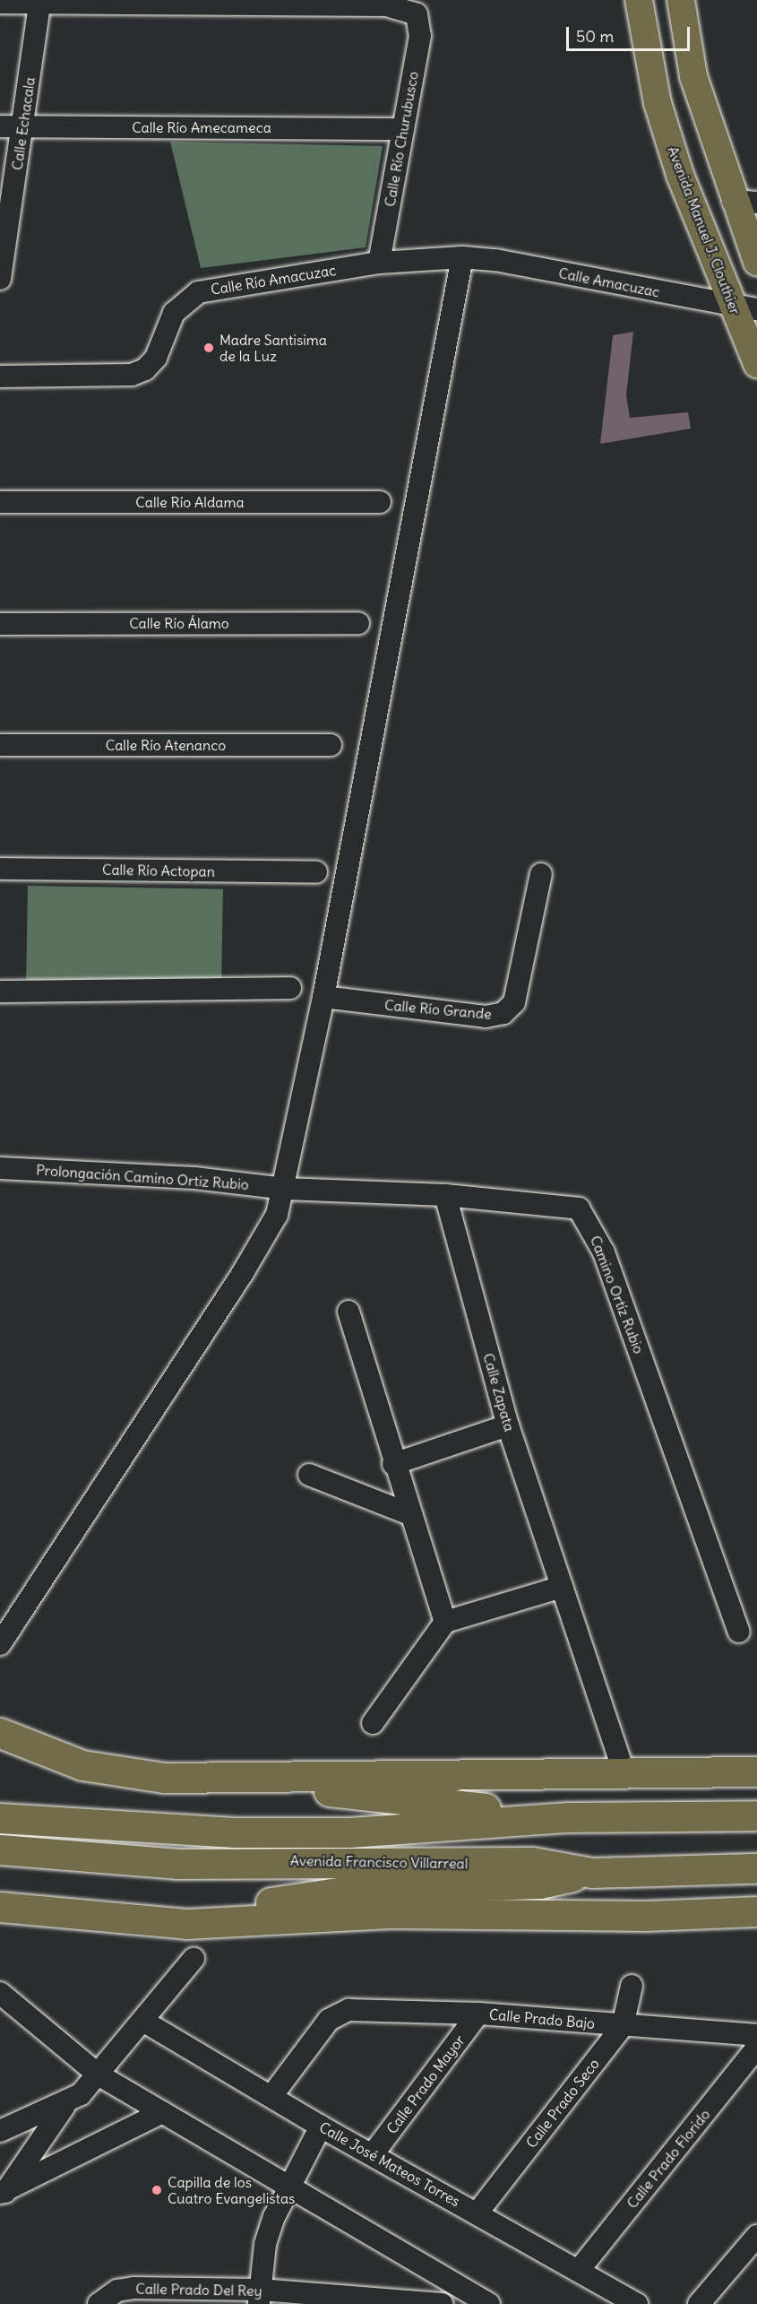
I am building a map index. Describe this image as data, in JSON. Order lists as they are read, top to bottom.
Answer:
{
  "streets": {
    "highway": ["Avenida Francisco Villarreal"],
    "main road": ["Avenida Manuel J. Clouthier"],
    "street": [
      "Calle Echacala",
      "Calle Río Amecameca",
      "Calle Río Churubusco",
      "Calle Río Amacuzac",
      "Calle Amacuzac",
      "Calle Río Aldama",
      "Calle Río Álamo",
      "Calle Río Atenanco",
      "Calle Río Actopan",
      "Calle Río Grande",
      "Prolongación Camino Ortiz Rubio",
      "Camino Ortíz Rubio",
      "Calle Zapata",
      "Calle Prado Bajo",
      "Calle Prado Mayor",
      "Calle Prado Seco",
      "Calle Prado Florido",
      "Calle José Mateos Torres",
      "Calle Prado Del Rey"
    ]
  },
  "crossings": [
    ["Calle Echacala", "Calle Río Amecameca"],
    ["Calle Echacala", "Calle Río Churubusco"],
    ["Calle Río Amecameca", "Calle Río Churubusco"],
    ["Calle Río Churubusco", "Calle Río Amacuzac"],
    ["Avenida Manuel J. Clouthier", "Calle Amacuzac"],
    ["Calle Río Amacuzac", "Calle Amacuzac"],
    ["Prolongación Camino Ortiz Rubio", "Camino Ortíz Rubio"],
    ["Camino Ortíz Rubio", "Calle Zapata"],
    ["Calle Prado Bajo", "Calle Prado Mayor"],
    ["Calle Prado Bajo", "Calle Prado Seco"],
    ["Calle Prado Bajo", "Calle José Mateos Torres"],
    ["Calle Prado Mayor", "Calle José Mateos Torres"],
    ["Calle Prado Seco", "Calle José Mateos Torres"],
    ["Calle Prado Florido", "Calle José Mateos Torres"]
  ],
  "places": ["Madre Santisima de la Luz", "Capilla de los Cuatro Evangelistas"],
  "scale_bar": "50 m"
}
